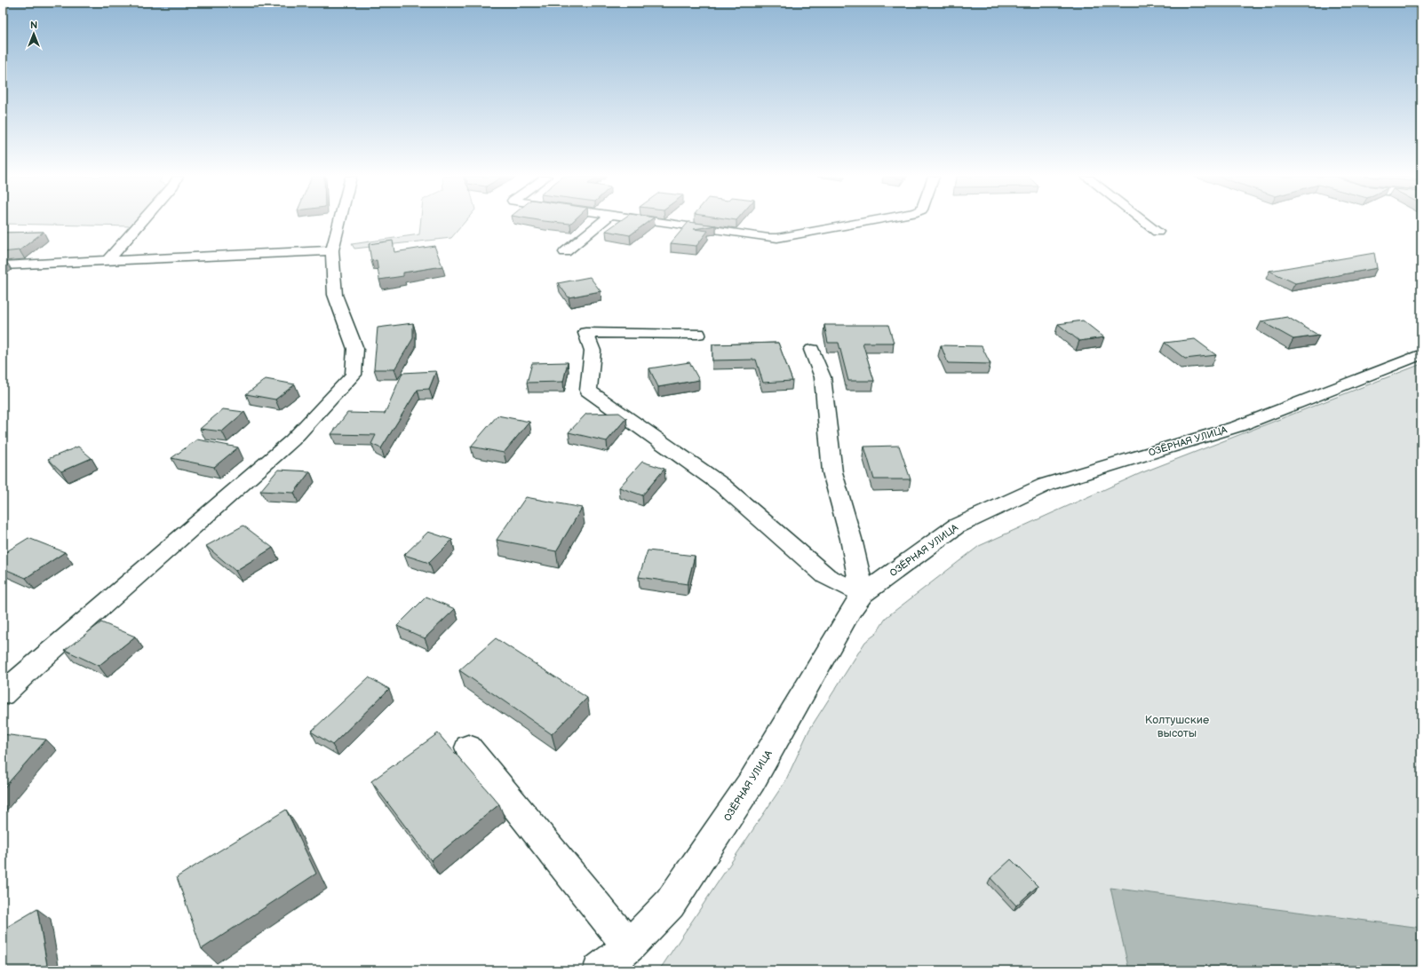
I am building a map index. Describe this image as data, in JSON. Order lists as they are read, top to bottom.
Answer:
{
  "streets": {
    "street": ["ОЗЁРНАЯ УЛИЦА"]
  },
  "parks": ["Колтушские высоты"],
  "north": "top"
}
